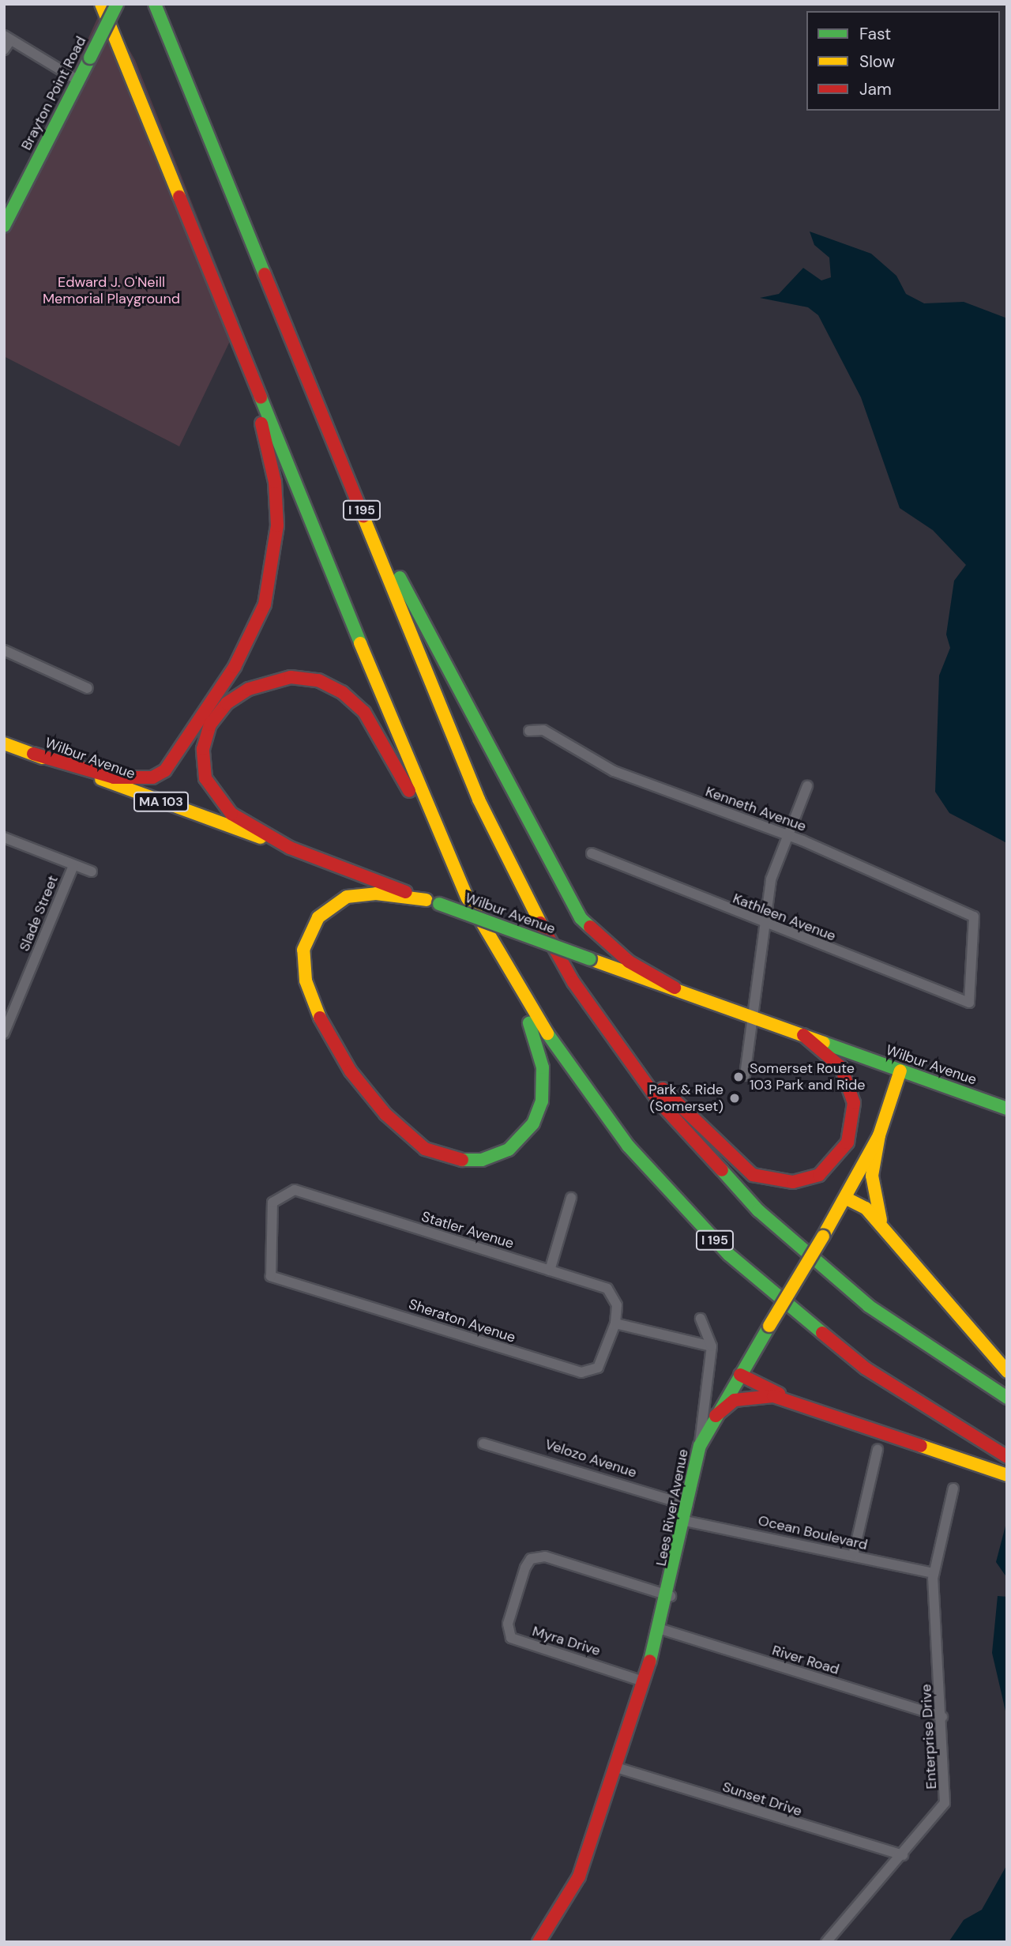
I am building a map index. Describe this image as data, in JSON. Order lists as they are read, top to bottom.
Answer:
{
  "streets": {
    "main road": [
      "Brayton Point Road",
      "I 195",
      "Wilbur Avenue",
      "MA 103",
      "Lees River Avenue"
    ],
    "street": [
      "Kenneth Avenue",
      "Slade Street",
      "Kathleen Avenue",
      "Statler Avenue",
      "Sheraton Avenue",
      "Velozo Avenue",
      "Ocean Boulevard",
      "Myra Drive",
      "River Road",
      "Enterprise Drive",
      "Sunset Drive"
    ]
  },
  "crossings": [
    ["Wilbur Avenue", "Lees River Avenue"],
    ["Kenneth Avenue", "Kathleen Avenue"],
    ["Statler Avenue", "Sheraton Avenue"],
    ["Velozo Avenue", "Lees River Avenue"],
    ["Lees River Avenue", "Ocean Boulevard"],
    ["Lees River Avenue", "Myra Drive"],
    ["Lees River Avenue", "River Road"],
    ["Lees River Avenue", "Sunset Drive"],
    ["Ocean Boulevard", "Enterprise Drive"],
    ["River Road", "Enterprise Drive"],
    ["Enterprise Drive", "Sunset Drive"]
  ],
  "parks": ["Edward J. O'Neill Memorial Playground"],
  "places": ["Somerset Route 103 Park and Ride", "Park & Ride (Somerset)"],
  "legend": ["Fast", "Slow", "Jam"]
}
